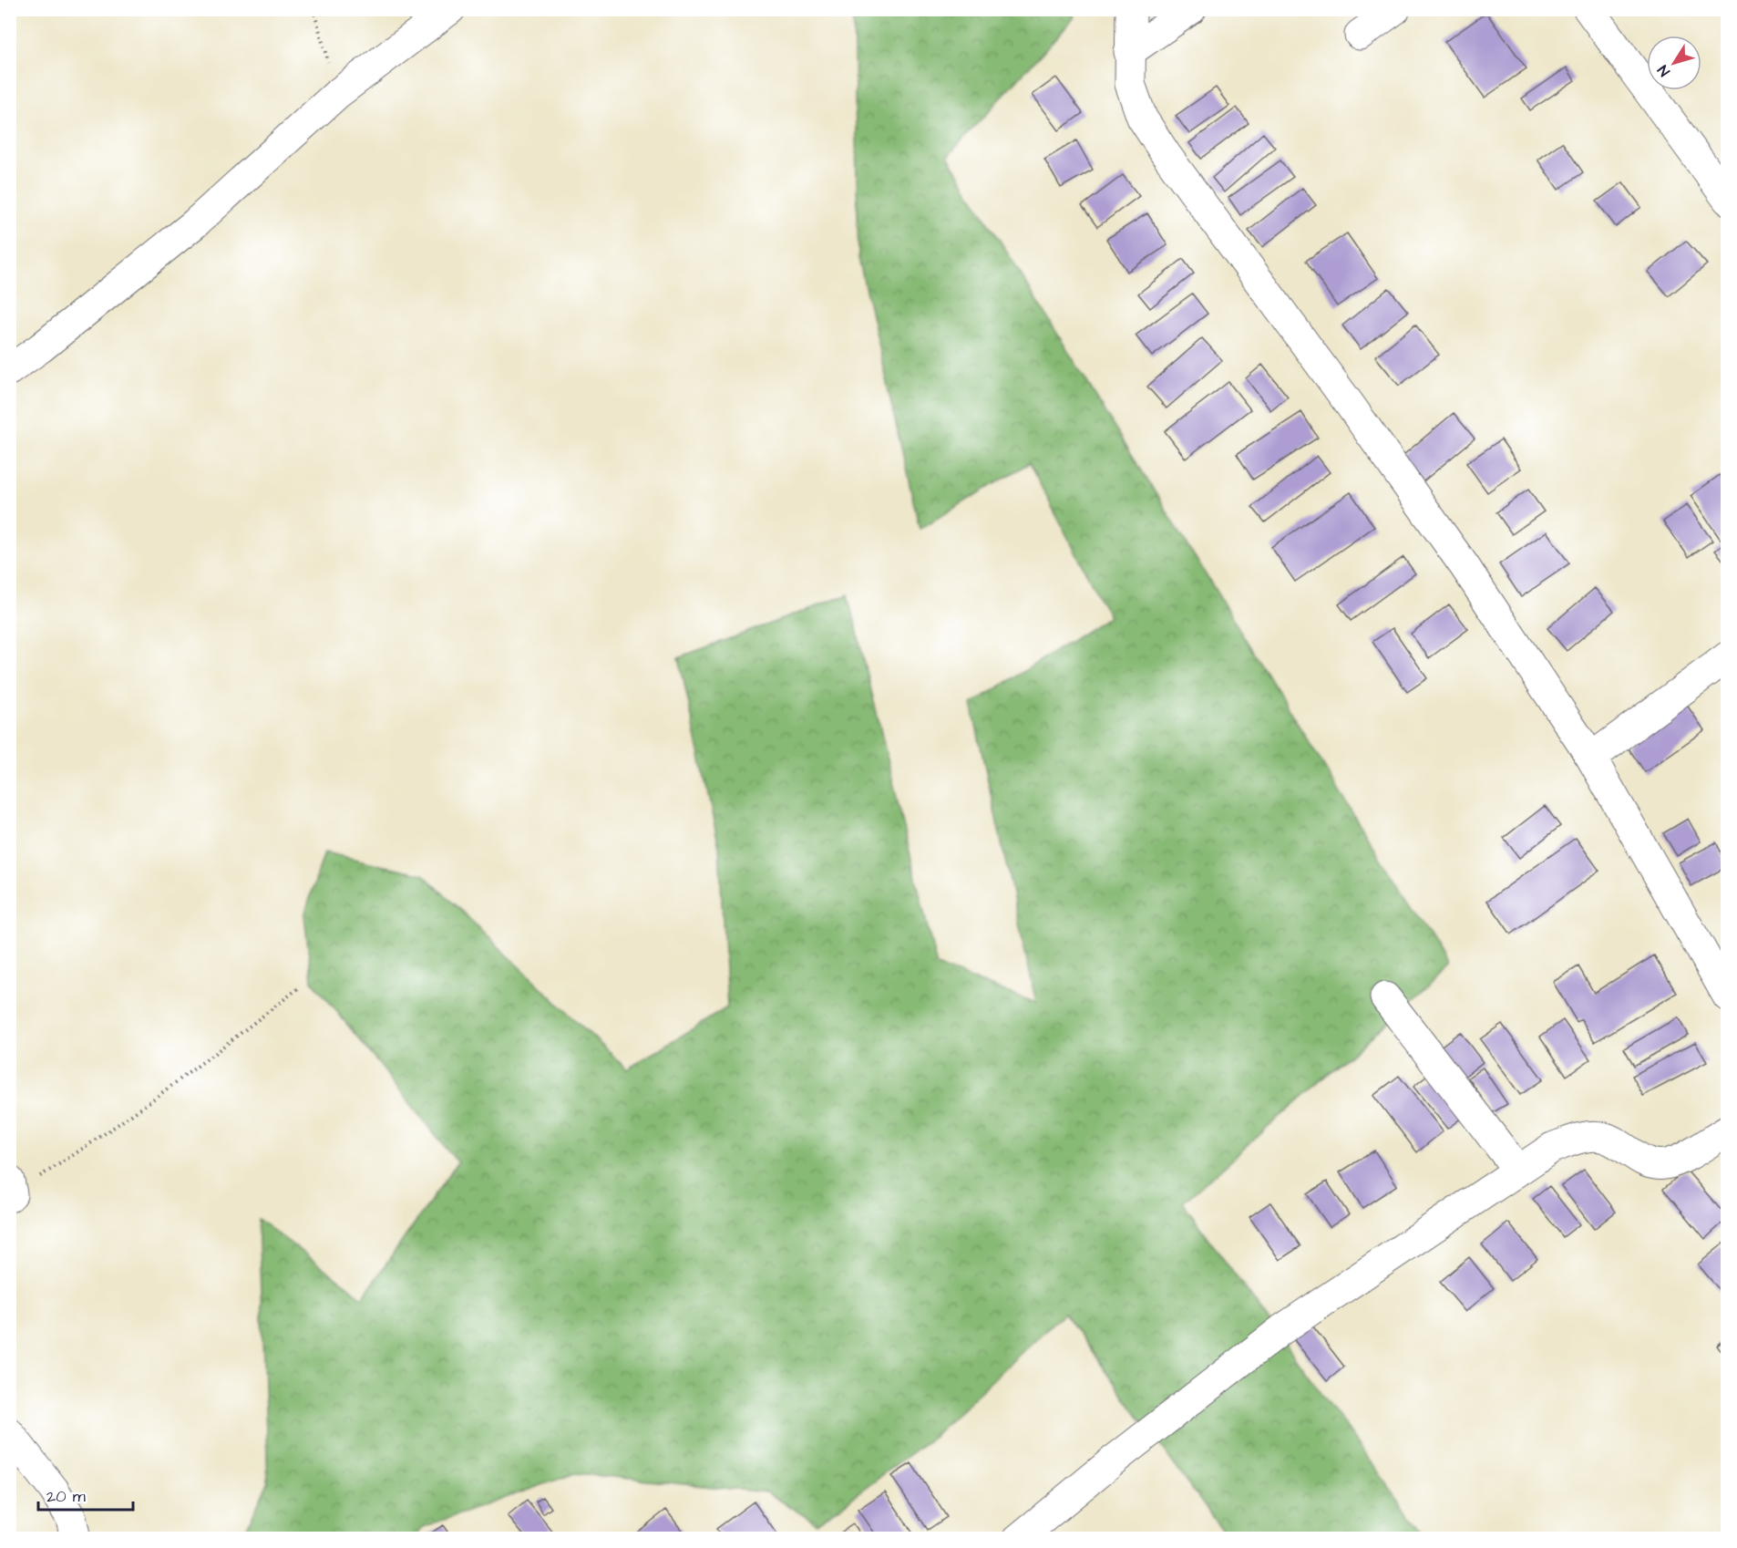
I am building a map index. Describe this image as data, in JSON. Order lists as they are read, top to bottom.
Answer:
{
  "scale_bar": "20 m",
  "north": "bottom left"
}
